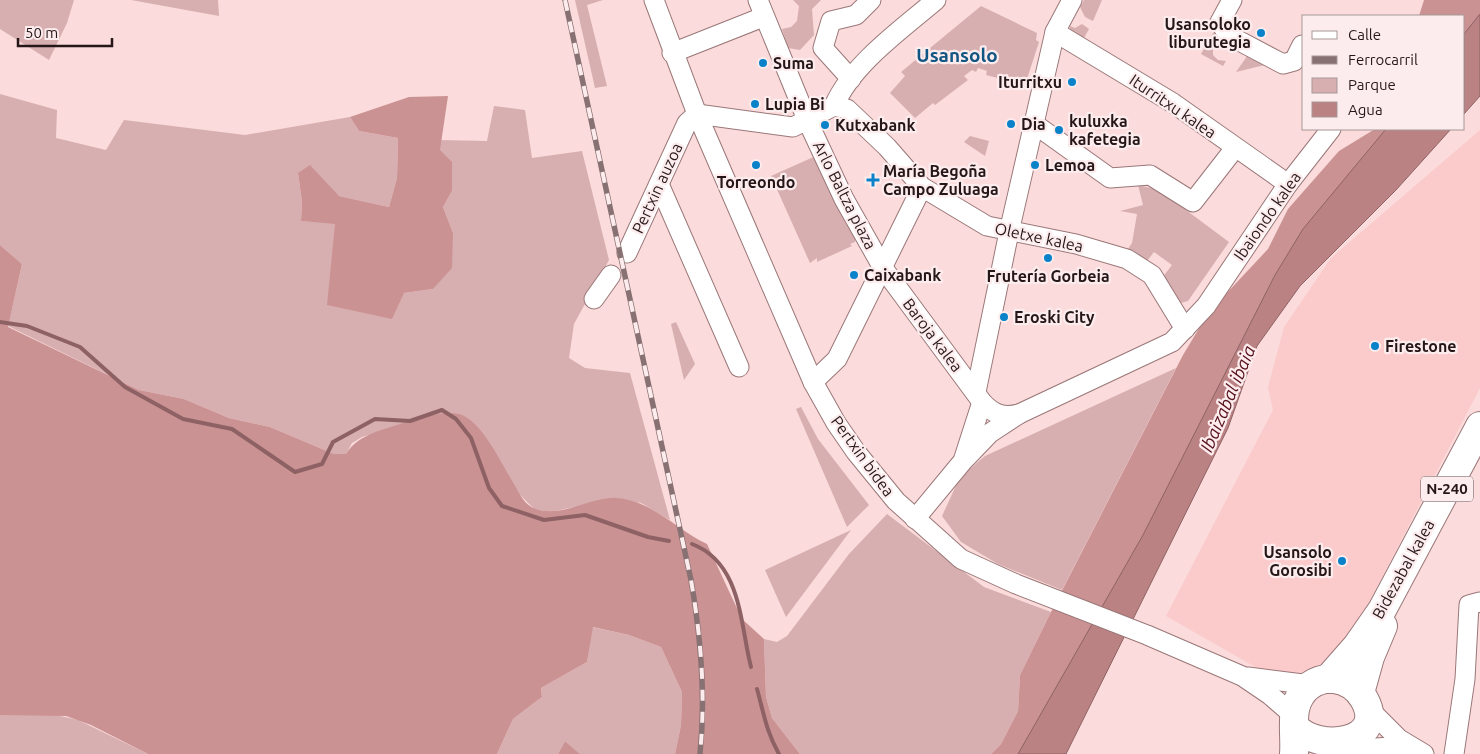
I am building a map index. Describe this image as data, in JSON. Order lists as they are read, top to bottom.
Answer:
{
  "streets": {
    "highway": ["N-240", "Bidezabal kalea"],
    "street": [
      "Iturritxu kalea",
      "Pertxin auzoa",
      "Arlo Baltza plaza",
      "Ibaiondo kalea",
      "Oletxe kalea",
      "Baroja kalea",
      "Pertxin bidea"
    ]
  },
  "crossings": [
    ["Iturritxu kalea", "Ibaiondo kalea"],
    ["Pertxin auzoa", "Pertxin bidea"],
    ["Arlo Baltza plaza", "Baroja kalea"],
    ["Ibaiondo kalea", "Oletxe kalea"],
    ["N-240", "Bidezabal kalea"]
  ],
  "districts": ["Usansolo"],
  "water": ["Ibaizabal ibaia"],
  "places": {
    "other": [
      "Usansoloko liburutegia",
      "Suma",
      "Iturritxu",
      "Lupia Bi",
      "Dia",
      "Kutxabank",
      "kuluxka kafetegia",
      "Torreondo",
      "Lemoa",
      "Frutería Gorbeia",
      "Caixabank",
      "Eroski City",
      "Firestone",
      "Usansolo Gorosibi"
    ],
    "health": ["María Begoña Campo Zuluaga"]
  },
  "legend": [
    "Calle",
    "Ferrocarril",
    "Parque",
    "Agua"
  ],
  "scale_bar": "50 m"
}
